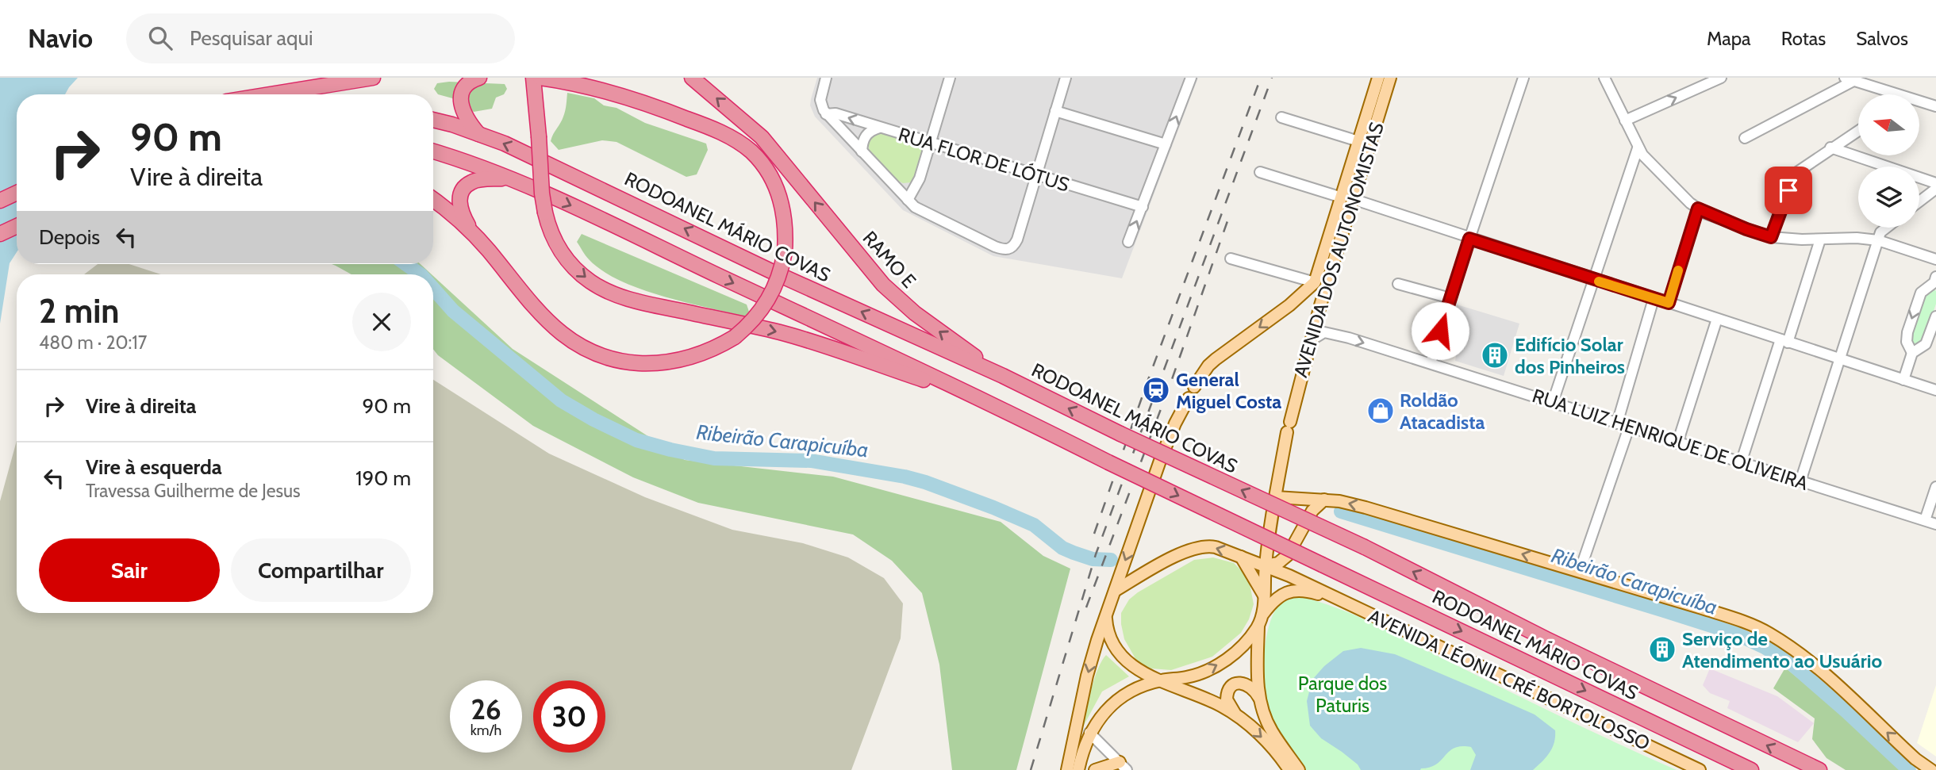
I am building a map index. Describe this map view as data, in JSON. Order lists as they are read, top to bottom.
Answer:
{
  "streets": {
    "highway": ["RODOANEL MÁRIO COVAS", "RAMO E"],
    "main road": ["AVENIDA DOS AUTONOMISTAS", "AVENIDA LÉONIL CRÉ BORTOLOSSO"],
    "street": ["RUA FLOR DE LÓTUS", "RUA LUIZ HENRIQUE DE OLIVEIRA"]
  },
  "crossings": [
    ["RODOANEL MÁRIO COVAS", "RAMO E"],
    ["AVENIDA DOS AUTONOMISTAS", "RUA LUIZ HENRIQUE DE OLIVEIRA"],
    ["AVENIDA DOS AUTONOMISTAS", "AVENIDA LÉONIL CRÉ BORTOLOSSO"]
  ],
  "one_way": ["RAMO E"],
  "water": ["Ribeirão Carapicuíba"],
  "parks": ["Parque dos Paturis"],
  "places": {
    "building": ["Edifício Solar dos Pinheiros", "Serviço de Atendimento ao Usuário"],
    "station": ["General Miguel Costa"],
    "shop": ["Roldão Atacadista"]
  },
  "north": "left",
  "page": {
    "header": "Navio",
    "search": "Pesquisar aqui",
    "nav": ["Mapa", "Rotas", "Salvos"],
    "turn": ["90 m", "Vire à direita"],
    "then": "Depois",
    "heading": ["2 min", "480 m · 20:17"],
    "list": [
      {
        "name": "Vire à direita",
        "value": "90 m"
      },
      {
        "name": "Vire à esquerda",
        "note": "Travessa Guilherme de Jesus",
        "value": "190 m"
      }
    ],
    "buttons": ["Sair", "Compartilhar"],
    "speed": "26 km/h",
    "limit": "30"
  }
}
